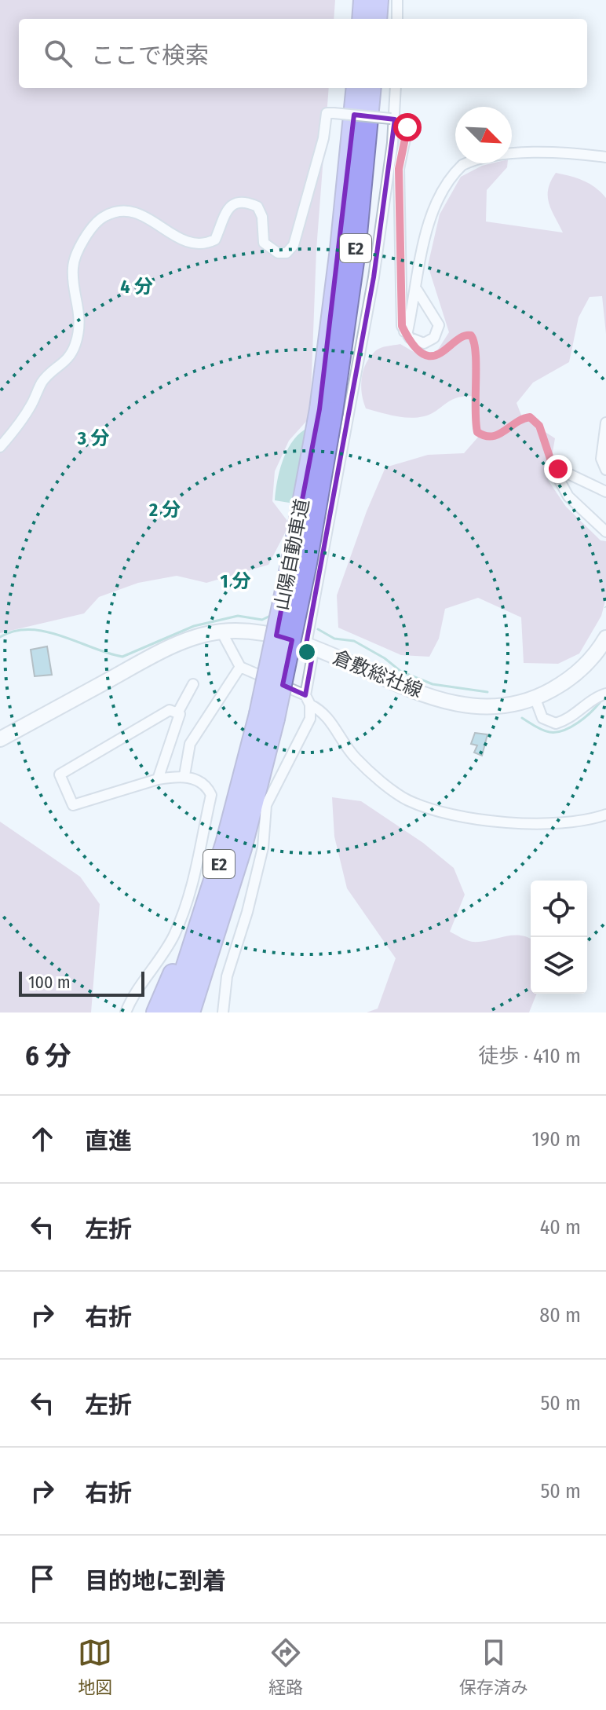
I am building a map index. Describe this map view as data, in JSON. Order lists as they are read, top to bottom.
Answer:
{
  "streets": {
    "highway": ["E2", "山陽自動車道"],
    "main road": ["倉敷総社線"]
  },
  "scale_bar": "100 m",
  "north": "bottom right",
  "page": {
    "search": "ここで検索",
    "scale": "100 m",
    "heading": ["6 分", "徒歩 · 410 m"],
    "list": [
      ["直進", "190 m"],
      ["左折", "40 m"],
      ["右折", "80 m"],
      ["左折", "50 m"],
      ["右折", "50 m"],
      "目的地に到着"
    ],
    "nav": ["地図", "経路", "保存済み"]
  },
  "rings": [
    "4 分",
    "3 分",
    "2 分",
    "1 分"
  ]
}
